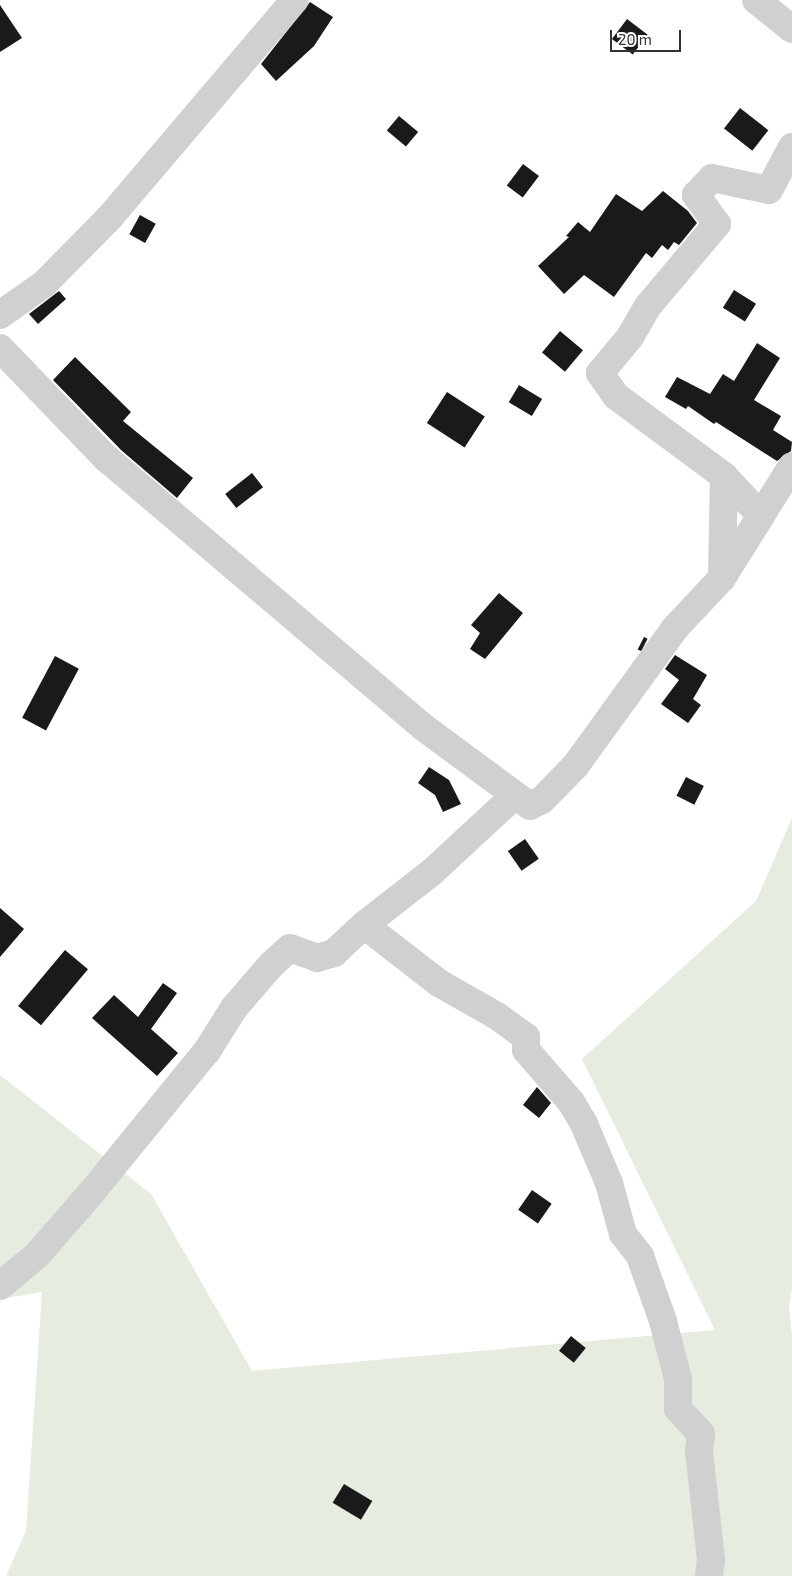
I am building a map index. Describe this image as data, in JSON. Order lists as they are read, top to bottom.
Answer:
{
  "scale_bar": "20 m"
}
